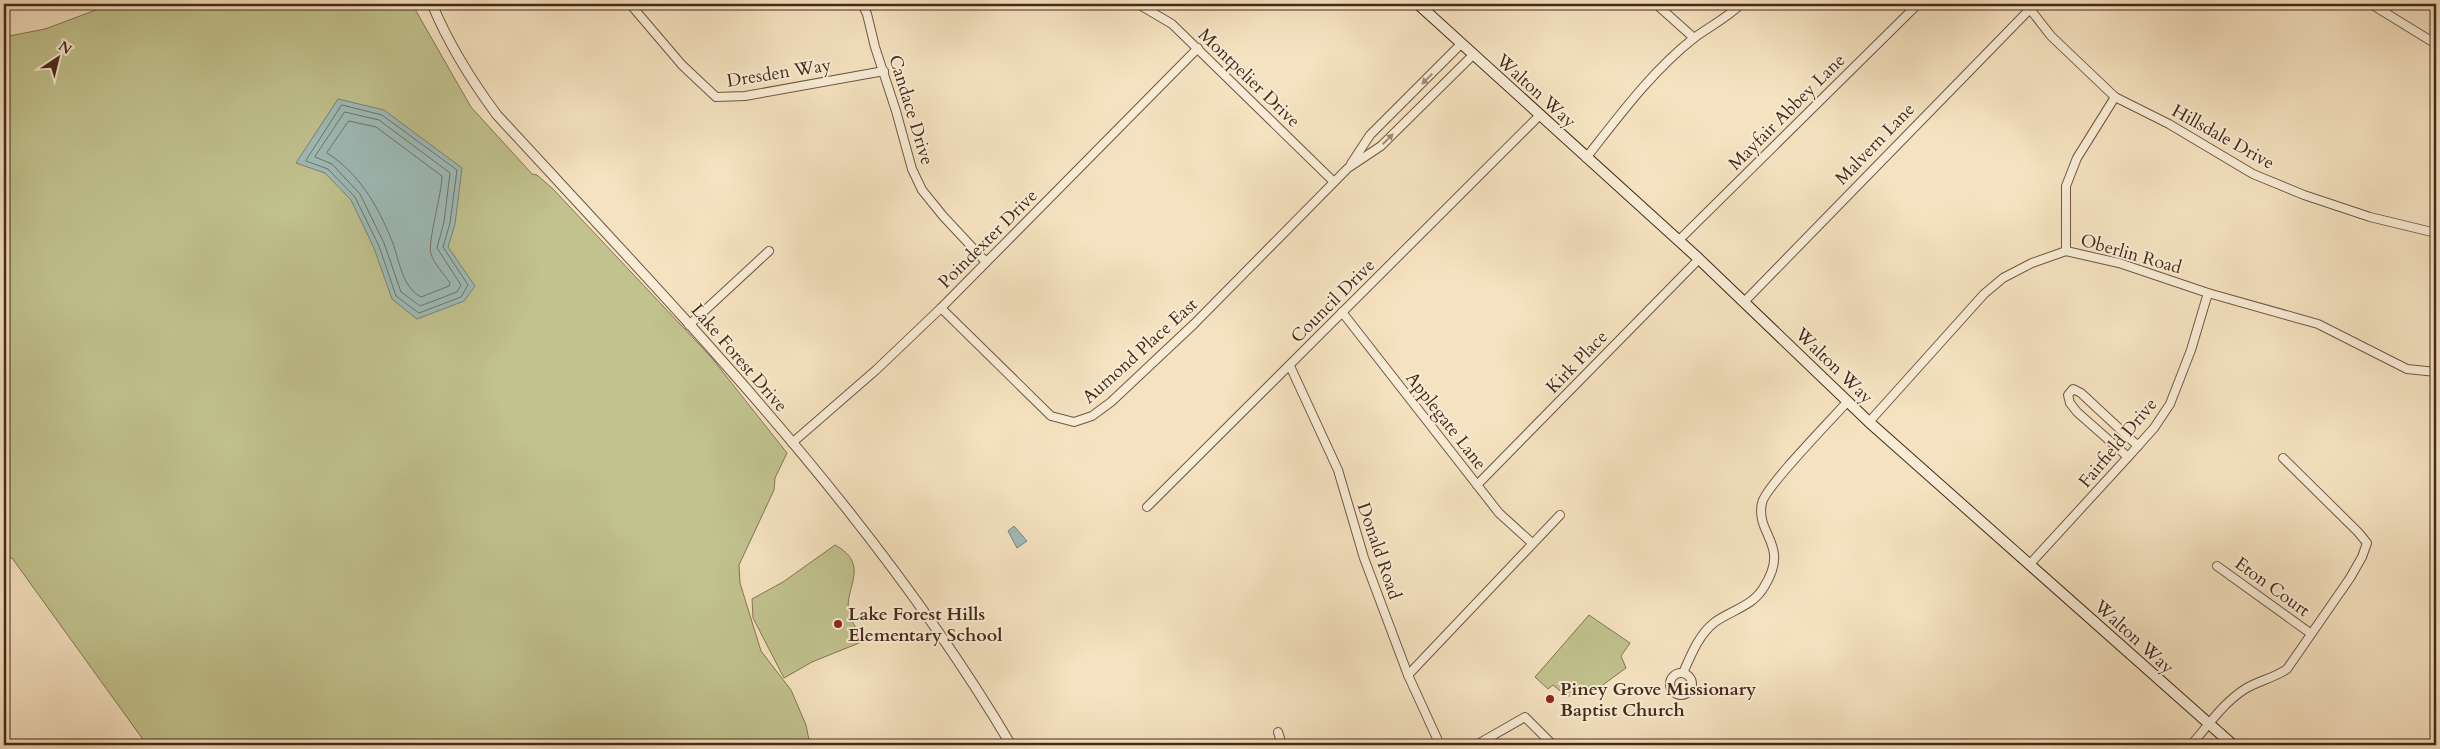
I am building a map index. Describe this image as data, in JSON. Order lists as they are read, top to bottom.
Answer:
{
  "streets": {
    "main road": ["Walton Way"],
    "street": [
      "Dresden Way",
      "Montpelier Drive",
      "Candace Drive",
      "Mayfair Abbey Lane",
      "Hillsdale Drive",
      "Malvern Lane",
      "Poindexter Drive",
      "Oberlin Road",
      "Council Drive",
      "Aumond Place East",
      "Lake Forest Drive",
      "Kirk Place",
      "Applegate Lane",
      "Fairfield Drive",
      "Donald Road",
      "Eton Court"
    ]
  },
  "crossings": [
    ["Dresden Way", "Candace Drive"],
    ["Montpelier Drive", "Poindexter Drive"],
    ["Montpelier Drive", "Aumond Place East"],
    ["Walton Way", "Mayfair Abbey Lane"],
    ["Walton Way", "Malvern Lane"],
    ["Walton Way", "Oberlin Road"],
    ["Walton Way", "Council Drive"],
    ["Walton Way", "Aumond Place East"],
    ["Walton Way", "Kirk Place"],
    ["Walton Way", "Fairfield Drive"],
    ["Candace Drive", "Poindexter Drive"],
    ["Hillsdale Drive", "Malvern Lane"],
    ["Poindexter Drive", "Aumond Place East"],
    ["Poindexter Drive", "Lake Forest Drive"],
    ["Oberlin Road", "Fairfield Drive"],
    ["Council Drive", "Applegate Lane"],
    ["Council Drive", "Donald Road"],
    ["Kirk Place", "Applegate Lane"]
  ],
  "places": ["Lake Forest Hills Elementary School", "Piney Grove Missionary Baptist Church"],
  "north": "top right"
}
